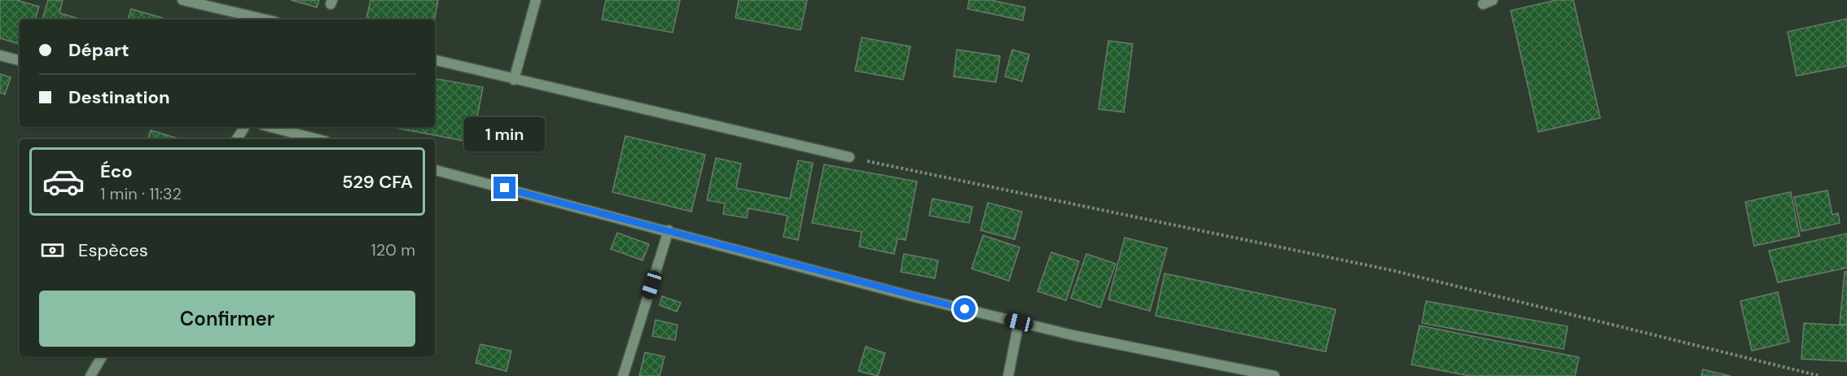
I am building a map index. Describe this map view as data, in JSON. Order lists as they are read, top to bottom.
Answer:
{
  "page": {
    "banner": ["Départ", "Destination"],
    "bubble": "1 min",
    "list": [
      {
        "name": "Éco",
        "note": "1 min · 11:32",
        "value": "529 CFA"
      }
    ],
    "pay": ["Espèces", "120 m"],
    "buttons": "Confirmer"
  }
}
